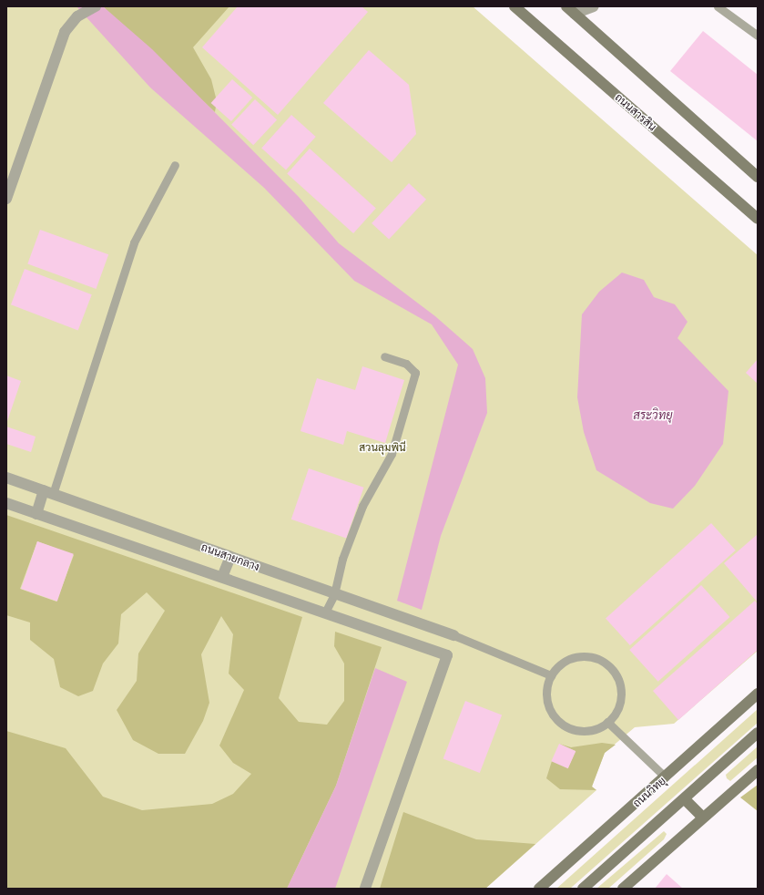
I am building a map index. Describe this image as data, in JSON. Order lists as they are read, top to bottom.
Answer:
{
  "streets": {
    "main road": ["ถนนสารสิน", "ถนนวิทยุ"],
    "street": ["ถนนสายกลาง"]
  },
  "water": ["สระวิทยุ"],
  "parks": ["สวนลุมพินี"]
}
